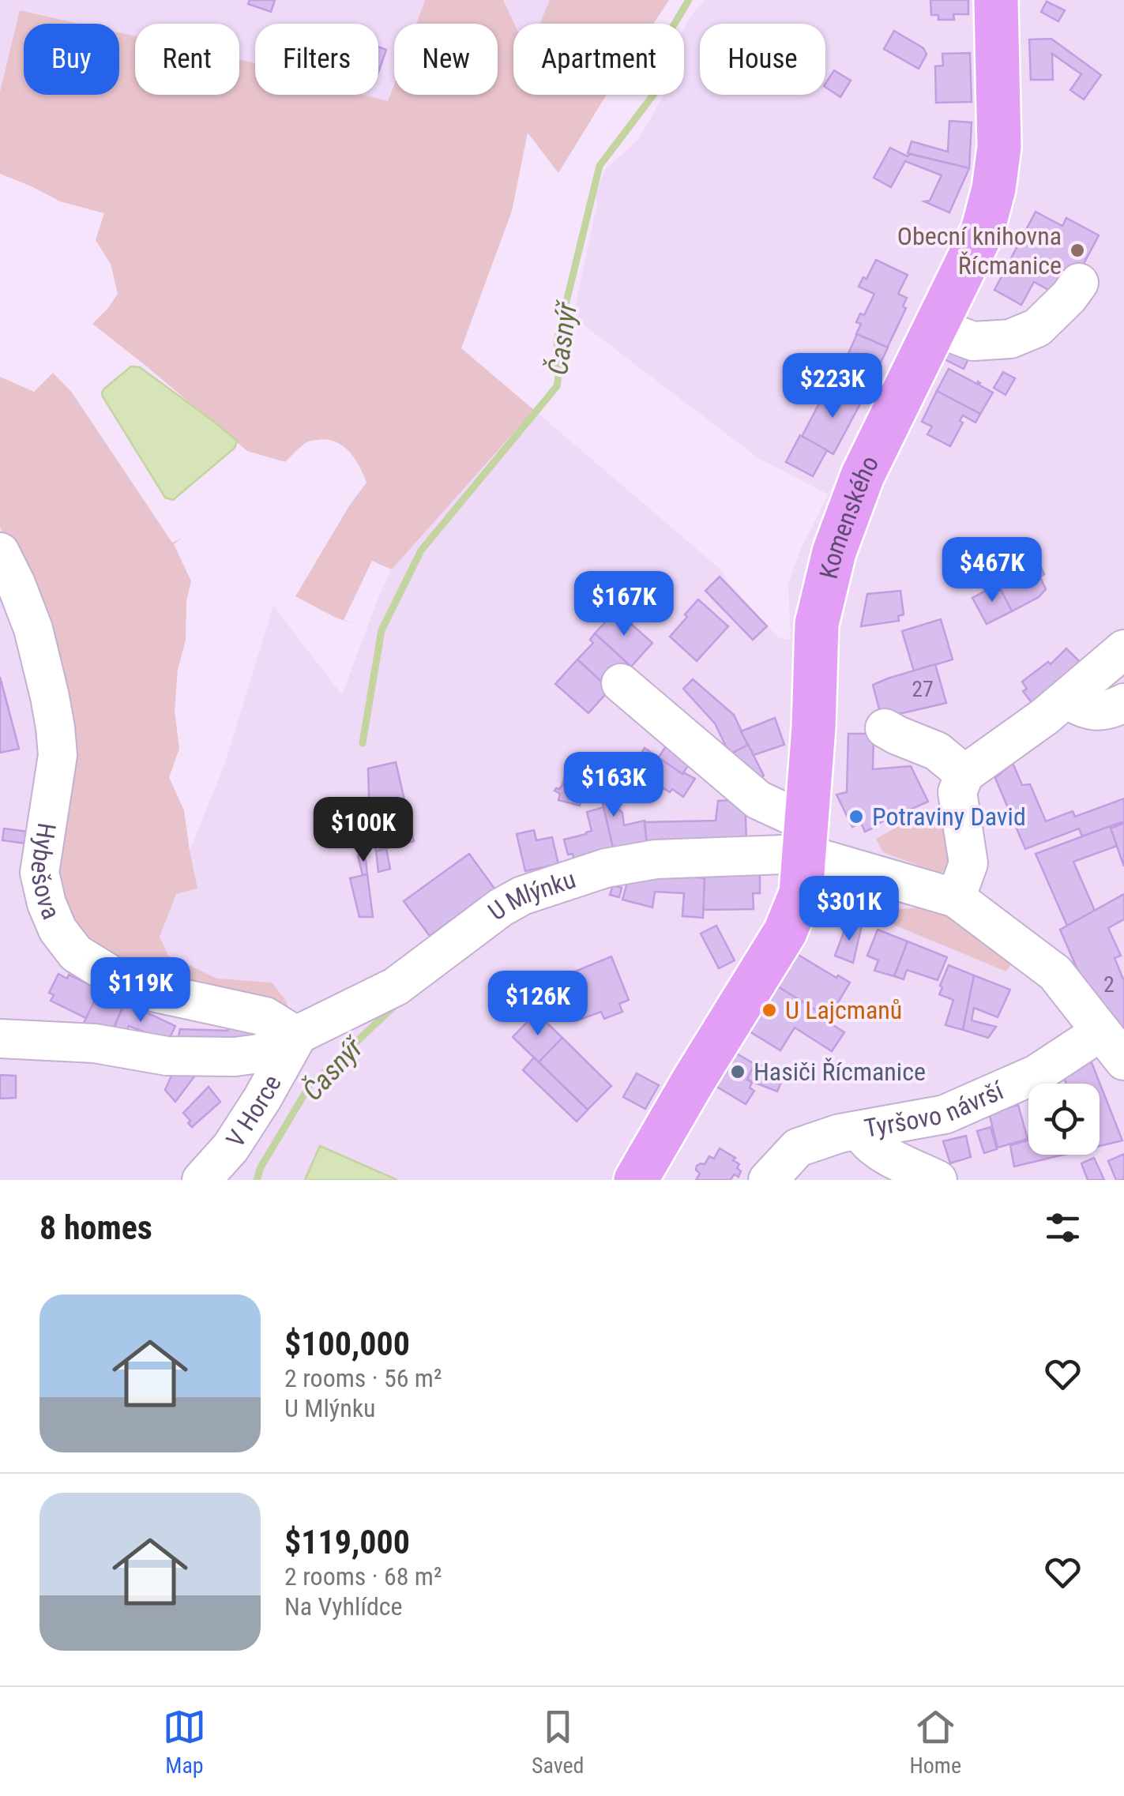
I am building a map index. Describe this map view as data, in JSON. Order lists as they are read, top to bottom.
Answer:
{
  "streets": {
    "main road": ["Komenského"],
    "street": [
      "Hybešova",
      "U Mlýnku",
      "Tyršovo návrší",
      "V Horce"
    ]
  },
  "crossings": [
    ["Komenského", "U Mlýnku"],
    ["Hybešova", "U Mlýnku"],
    ["Hybešova", "V Horce"],
    ["U Mlýnku", "V Horce"]
  ],
  "water": ["Časnýř"],
  "places": [
    "Obecní knihovna Řícmanice",
    "Potraviny David",
    "U Lajcmanů",
    "Hasiči Řícmanice"
  ],
  "house_numbers": ["27", "2"],
  "page": {
    "chip": [
      "Buy",
      "Rent",
      "Filters",
      "New",
      "Apartment",
      "House"
    ],
    "price": [
      "$223K",
      "$467K",
      "$167K",
      "$163K",
      "$100K",
      "$301K",
      "$119K",
      "$126K"
    ],
    "heading": "8 homes",
    "list": [
      {
        "name": "$100,000",
        "note": "2 rooms · 56 m² · U Mlýnku"
      },
      {
        "name": "$119,000",
        "note": "2 rooms · 68 m² · Na Vyhlídce"
      }
    ],
    "tabs": ["Map", "Saved", "Home"]
  }
}
